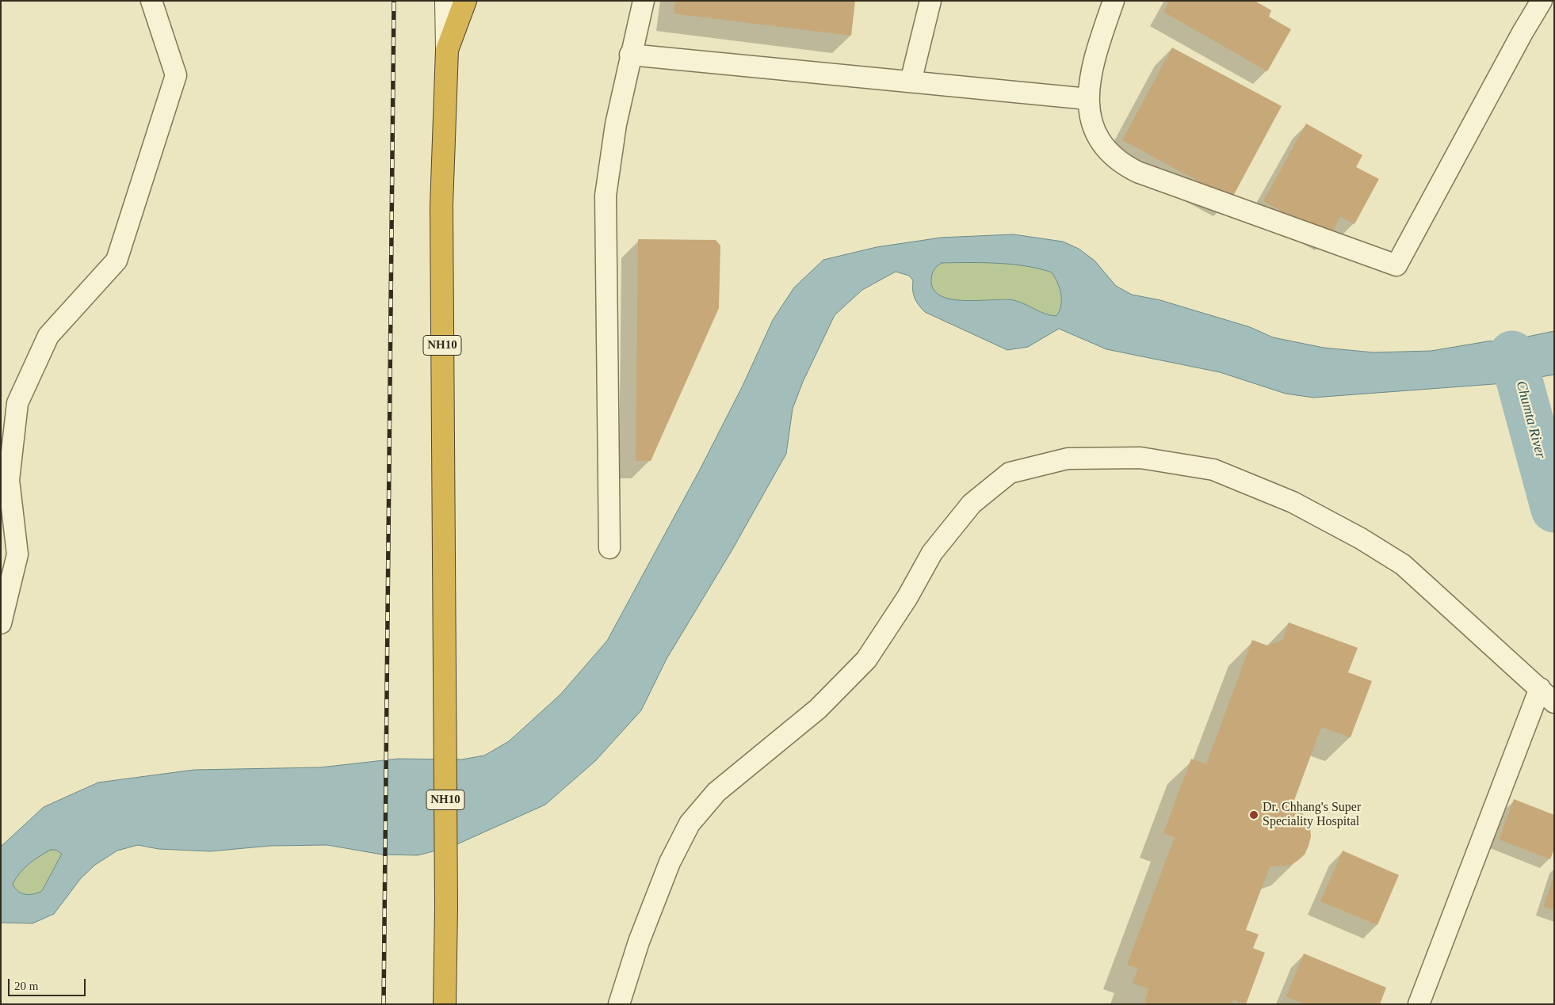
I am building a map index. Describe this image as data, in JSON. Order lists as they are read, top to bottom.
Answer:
{
  "streets": {
    "highway": ["NH10"]
  },
  "water": ["Chumta River"],
  "places": ["Dr. Chhang's Super Speciality Hospital"],
  "scale_bar": "20 m"
}
